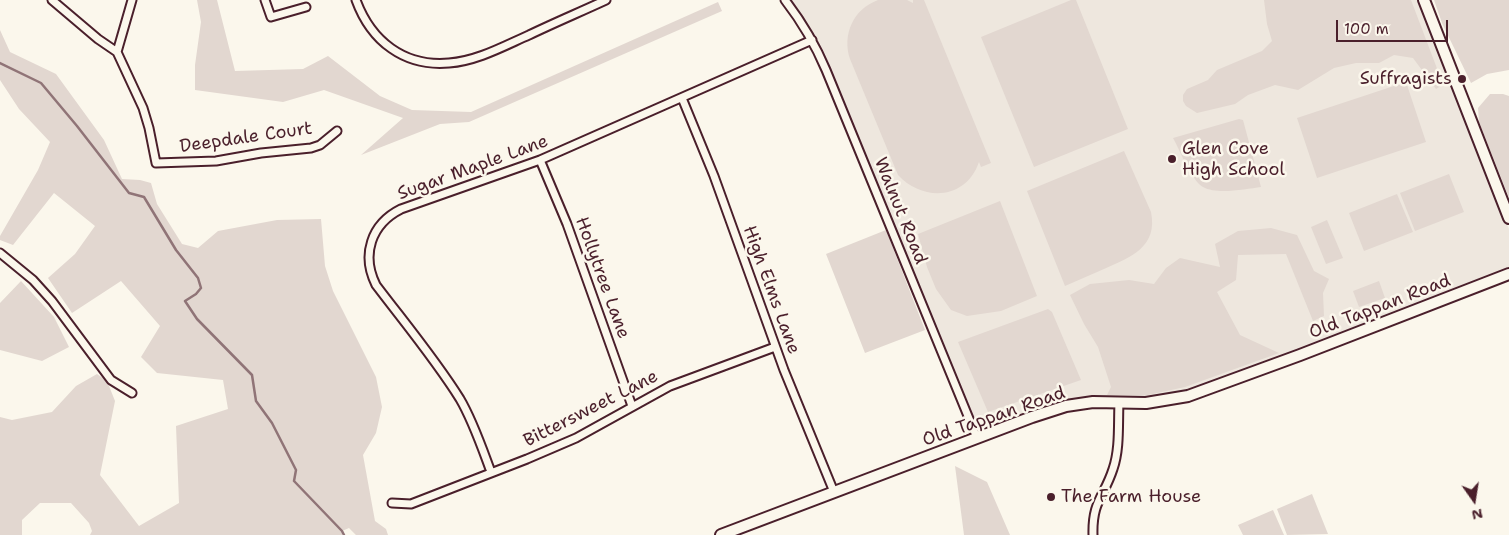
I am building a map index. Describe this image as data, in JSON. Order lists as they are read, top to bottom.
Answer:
{
  "streets": {
    "street": [
      "Deepdale Court",
      "Sugar Maple Lane",
      "Walnut Road",
      "Hollytree Lane",
      "High Elms Lane",
      "Old Tappan Road",
      "Bittersweet Lane"
    ]
  },
  "crossings": [
    ["Sugar Maple Lane", "Walnut Road"],
    ["Sugar Maple Lane", "Hollytree Lane"],
    ["Sugar Maple Lane", "High Elms Lane"],
    ["Sugar Maple Lane", "Bittersweet Lane"],
    ["Walnut Road", "Old Tappan Road"],
    ["Hollytree Lane", "Bittersweet Lane"],
    ["High Elms Lane", "Old Tappan Road"],
    ["High Elms Lane", "Bittersweet Lane"]
  ],
  "places": ["Suffragists", "Glen Cove High School", "The Farm House"],
  "scale_bar": "100 m",
  "north": "bottom"
}
